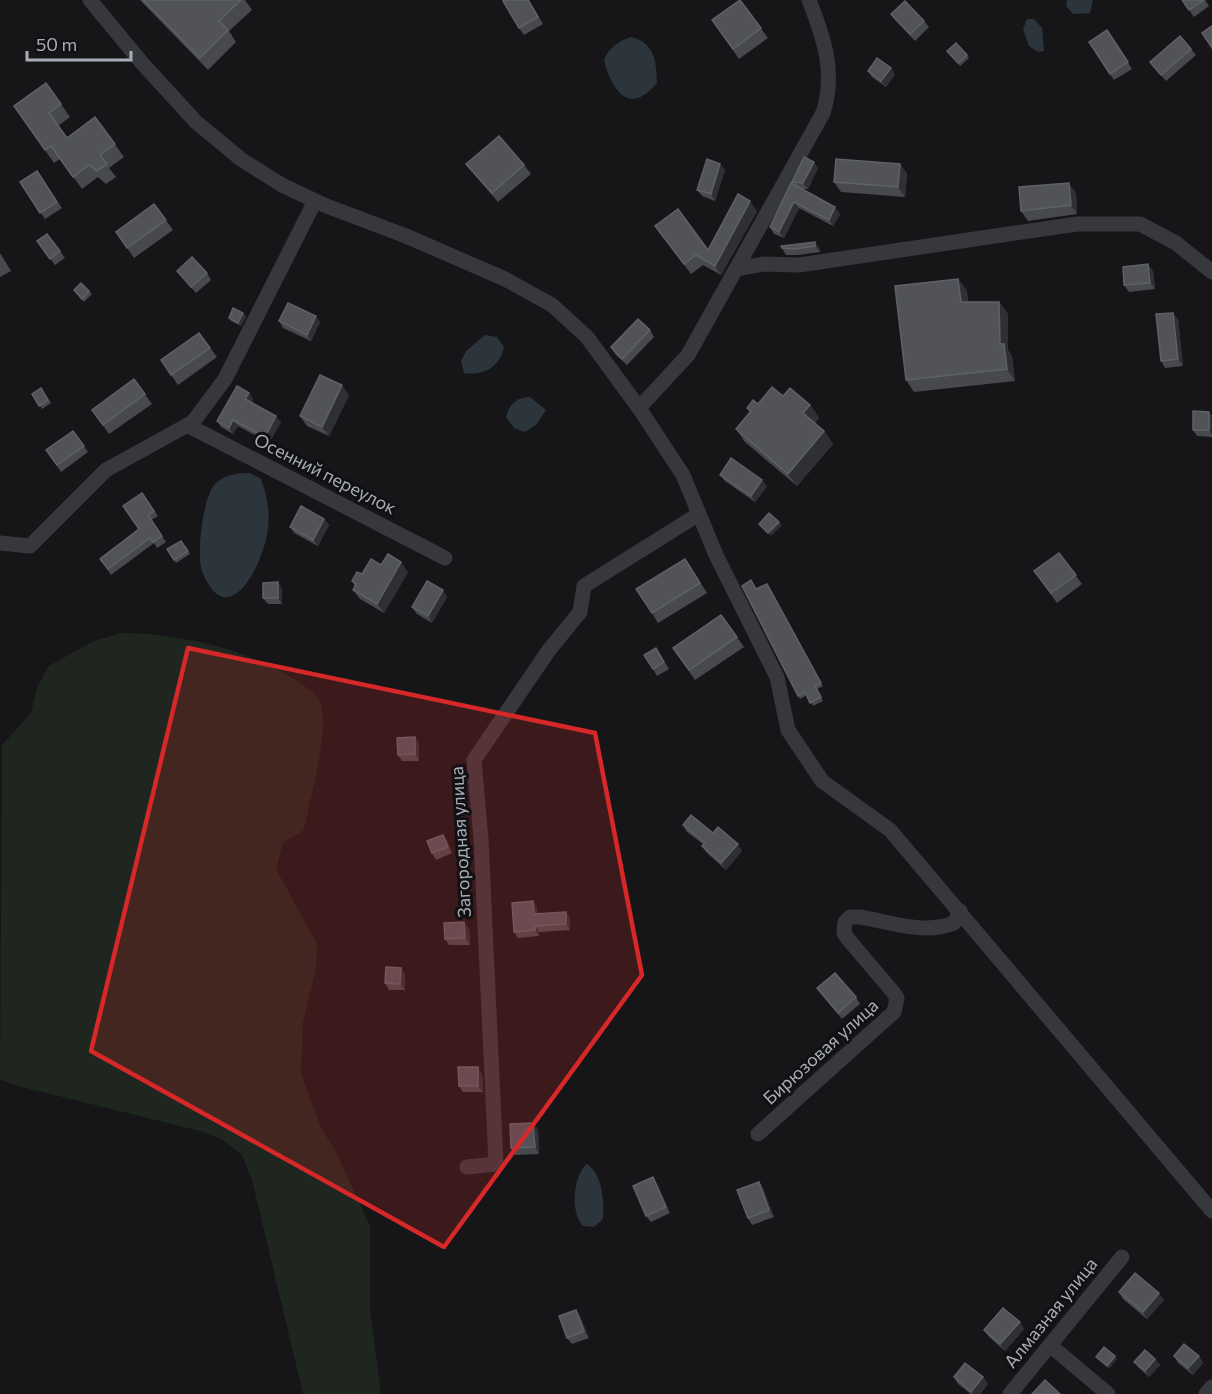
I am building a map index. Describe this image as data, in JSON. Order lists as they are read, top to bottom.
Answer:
{
  "streets": {
    "street": [
      "Осенний переулок",
      "Загородная улица",
      "Бирюзовая улица",
      "Алмазная улица"
    ]
  },
  "scale_bar": "50 m"
}
